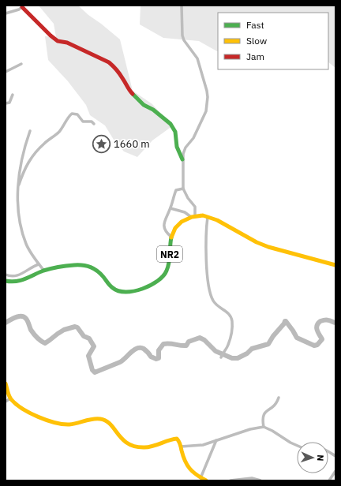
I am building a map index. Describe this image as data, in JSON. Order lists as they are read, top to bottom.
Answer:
{
  "streets": {
    "main road": ["NR2"]
  },
  "places": {
    "place": ["1660 m"]
  },
  "legend": ["Fast", "Slow", "Jam"],
  "north": "right"
}
